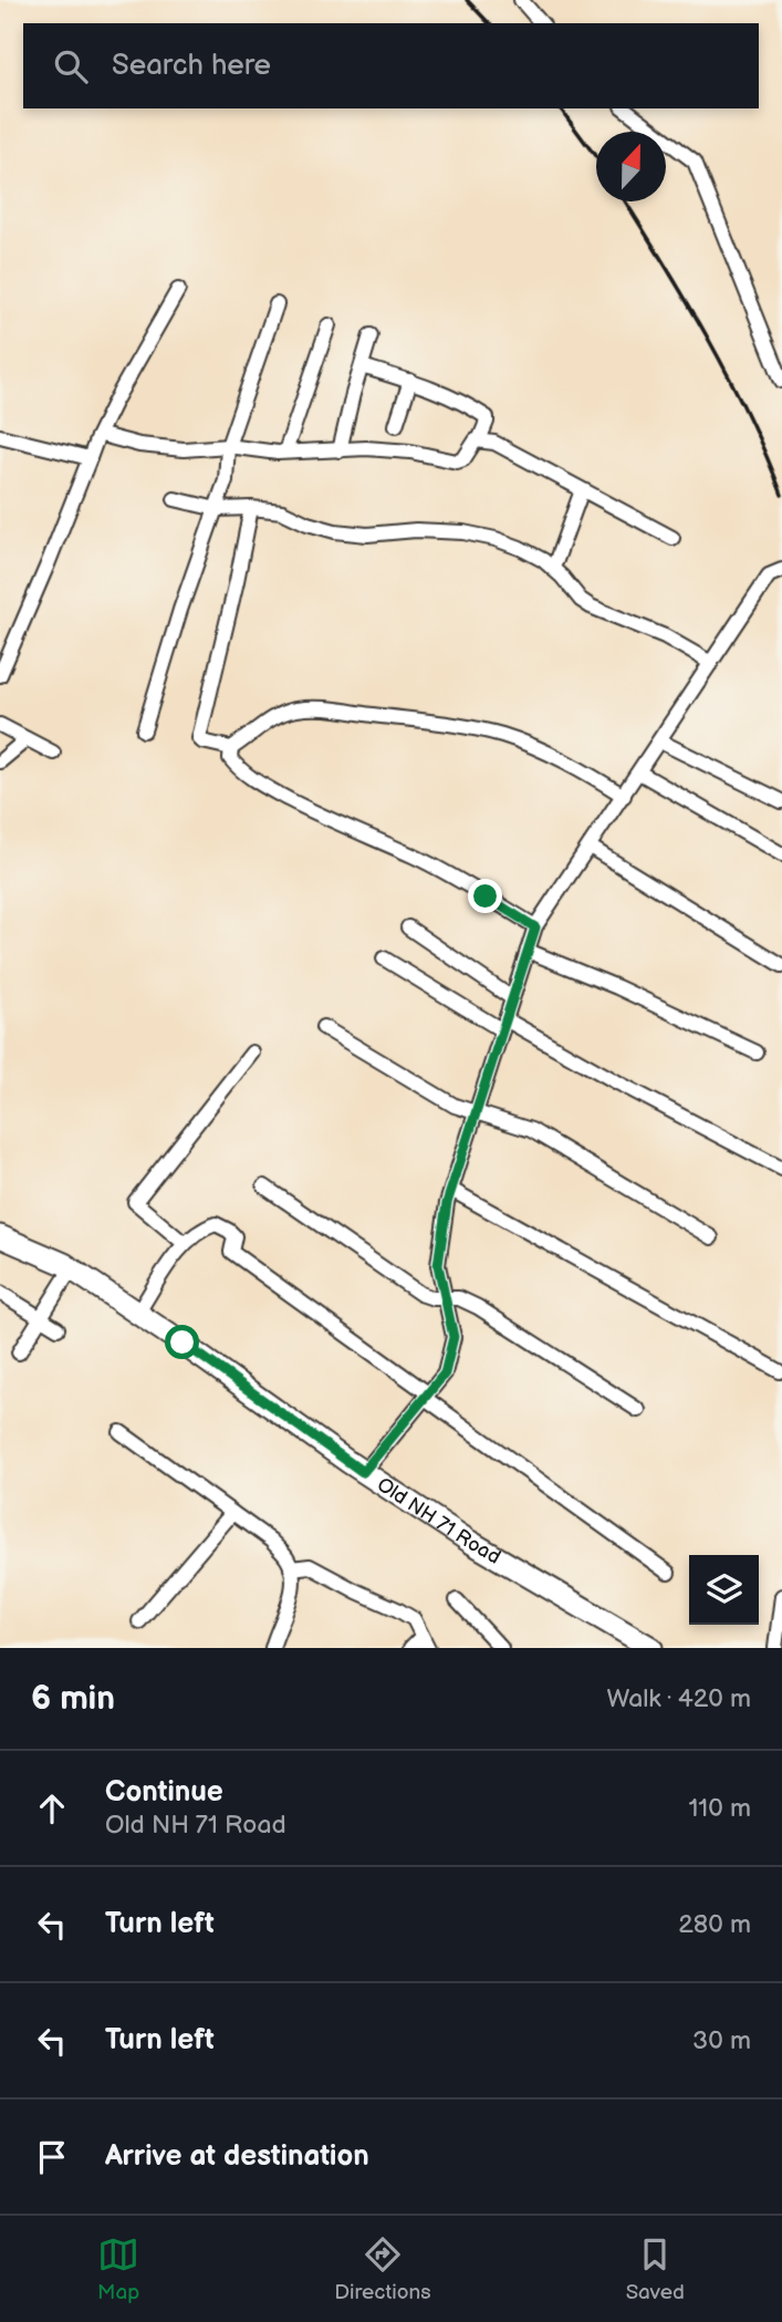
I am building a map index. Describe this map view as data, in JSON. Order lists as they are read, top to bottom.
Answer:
{
  "streets": {
    "main road": ["Old NH 71 Road"]
  },
  "north": "top",
  "page": {
    "search": "Search here",
    "heading": ["6 min", "Walk · 420 m"],
    "list": [
      ["Continue", "Old NH 71 Road", "110 m"],
      ["Turn left", "280 m"],
      ["Turn left", "30 m"],
      "Arrive at destination"
    ],
    "nav": ["Map", "Directions", "Saved"]
  }
}
